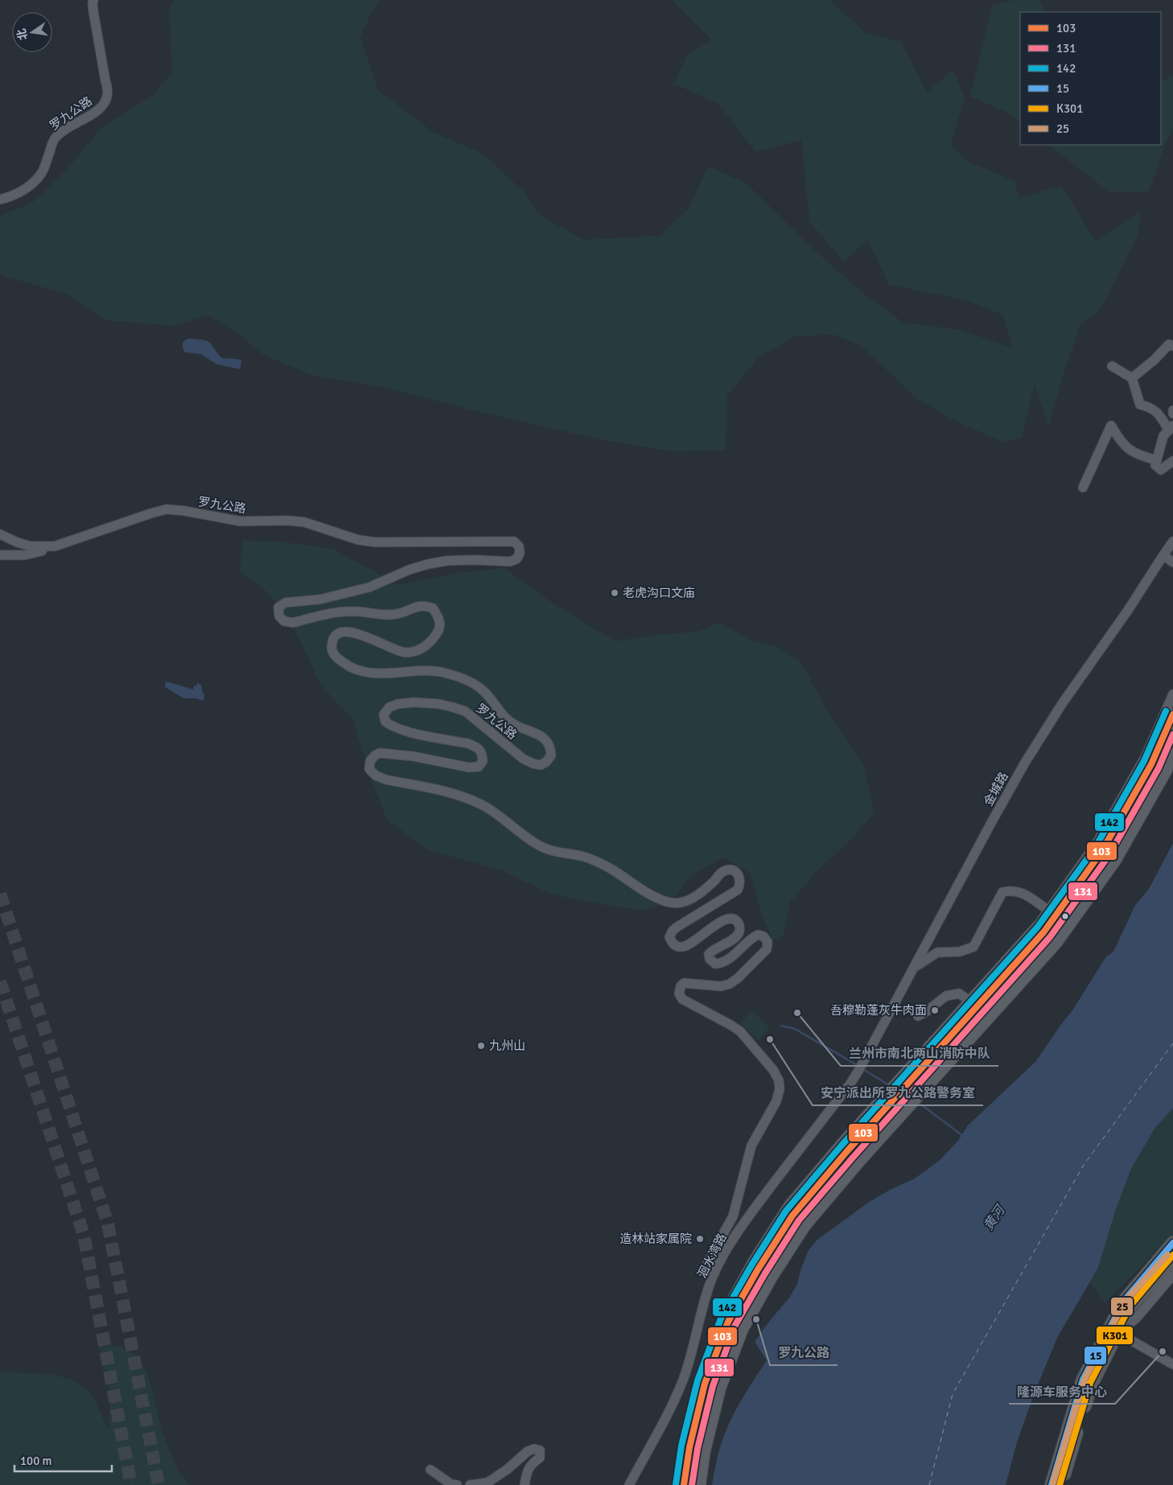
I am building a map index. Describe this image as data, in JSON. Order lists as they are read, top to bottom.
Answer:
{
  "streets": {
    "street": ["罗九公路", "金城路", "洄水湾路"]
  },
  "crossings": [
    ["罗九公路", "洄水湾路"],
    ["金城路", "洄水湾路"]
  ],
  "water": ["黄河"],
  "places": [
    "老虎沟口文庙",
    "吾穆勒蓬灰牛肉面",
    "兰州市南北两山消防中队",
    "安宁派出所罗九公路警务室",
    "九州山",
    "造林站家属院",
    "罗九公路",
    "隆源车服务中心"
  ],
  "lines": [
    "transit line 142",
    "transit line 103",
    "transit line 131",
    "transit line 15",
    "transit line K301",
    "transit line 25"
  ],
  "legend": [
    "103",
    "131",
    "142",
    "15",
    "K301",
    "25"
  ],
  "scale_bar": "100 m",
  "north": "left"
}
